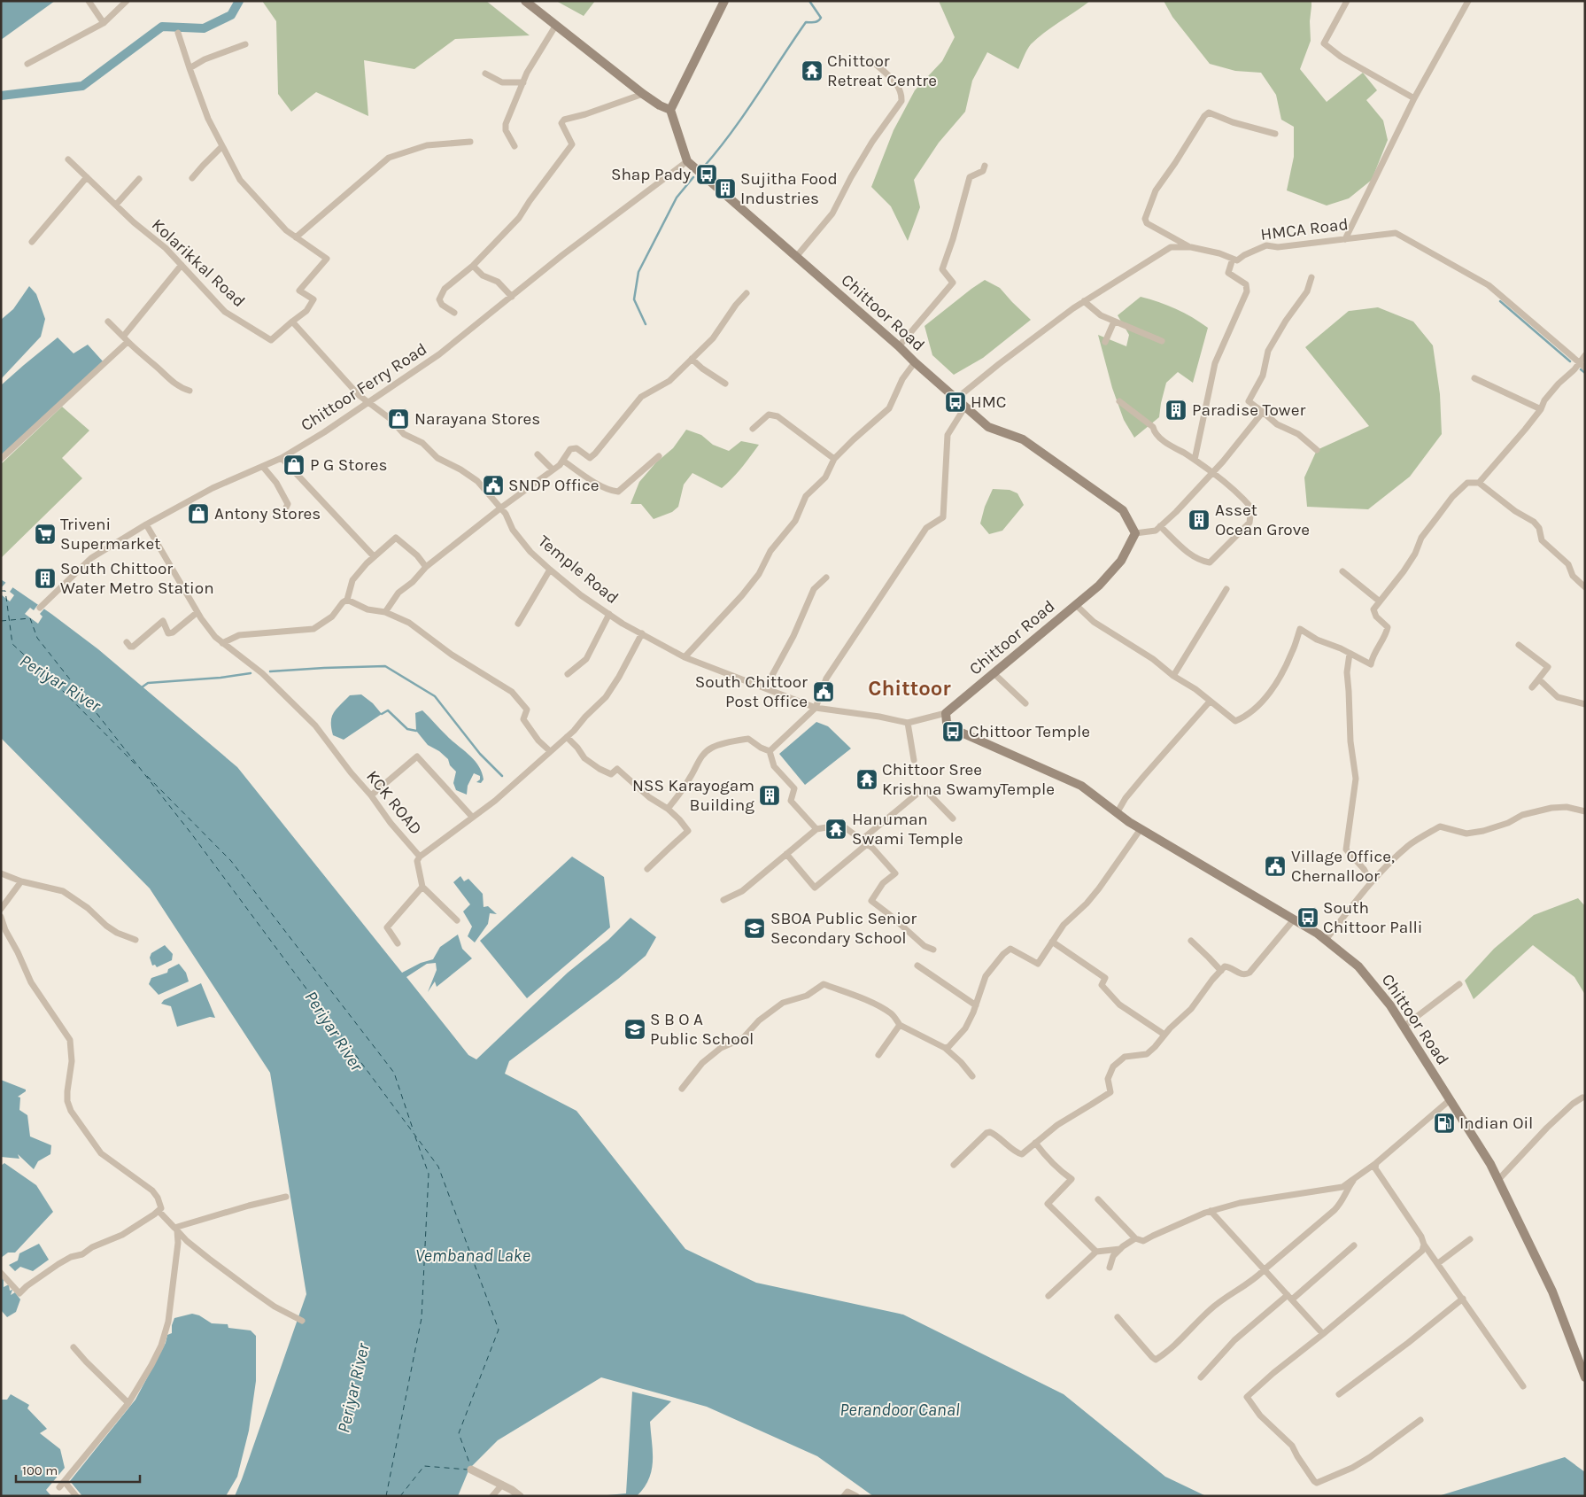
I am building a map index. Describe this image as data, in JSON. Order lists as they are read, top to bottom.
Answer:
{
  "streets": {
    "main road": ["Chittoor Road"],
    "street": [
      "HMCA Road",
      "Kolarikkal Road",
      "Chittoor Ferry Road",
      "Temple Road",
      "KCK ROAD"
    ]
  },
  "crossings": [
    ["Chittoor Road", "Chittoor Ferry Road"],
    ["Chittoor Ferry Road", "Temple Road"],
    ["Chittoor Ferry Road", "KCK ROAD"],
    ["Temple Road", "KCK ROAD"]
  ],
  "districts": ["Chittoor"],
  "water": ["Periyar River", "Vembanad Lake", "Perandoor Canal"],
  "places": {
    "temple": ["Chittoor Retreat Centre", "Chittoor Sree Krishna SwamyTemple", "Hanuman Swami Temple"],
    "bus stop": [
      "Shap Pady",
      "HMC",
      "Chittoor Temple",
      "South Chittoor Palli"
    ],
    "building": [
      "Sujitha Food Industries",
      "Paradise Tower",
      "Asset Ocean Grove",
      "South Chittoor Water Metro Station",
      "NSS Karayogam Building"
    ],
    "shop": ["Narayana Stores", "P G Stores", "Antony Stores"],
    "public building": ["SNDP Office", "South Chittoor Post Office", "Village Office, Chernalloor"],
    "supermarket": ["Triveni Supermarket"],
    "school or university": ["SBOA Public Senior Secondary School", "S B O A Public School"],
    "fuel station": ["Indian Oil"]
  },
  "scale_bar": "100 m"
}
